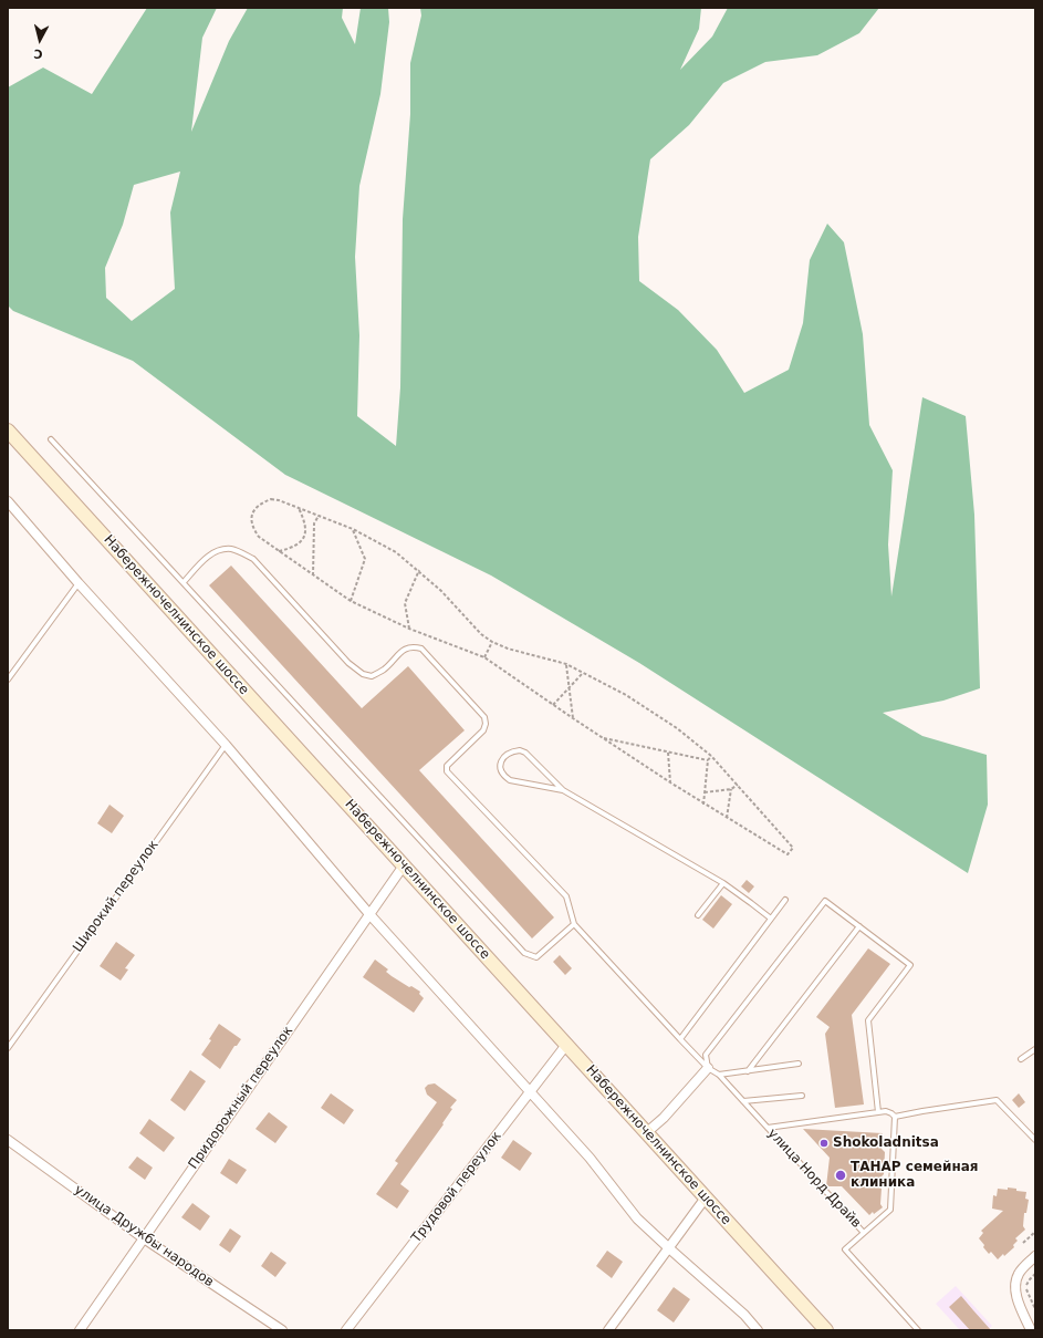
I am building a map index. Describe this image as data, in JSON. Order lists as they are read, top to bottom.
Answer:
{
  "streets": {
    "main road": ["Набережночелнинское шоссе"],
    "street": ["Придорожный переулок", "Трудовой переулок", "улица Дружбы народов"],
    "lane": ["Широкий переулок", "улица Норд Драйв"]
  },
  "crossings": [
    ["Набережночелнинское шоссе", "Придорожный переулок"],
    ["Набережночелнинское шоссе", "Трудовой переулок"],
    ["Придорожный переулок", "улица Дружбы народов"]
  ],
  "places": ["Shokoladnitsa", "ТАНАР семейная клиника"],
  "north": "bottom"
}
